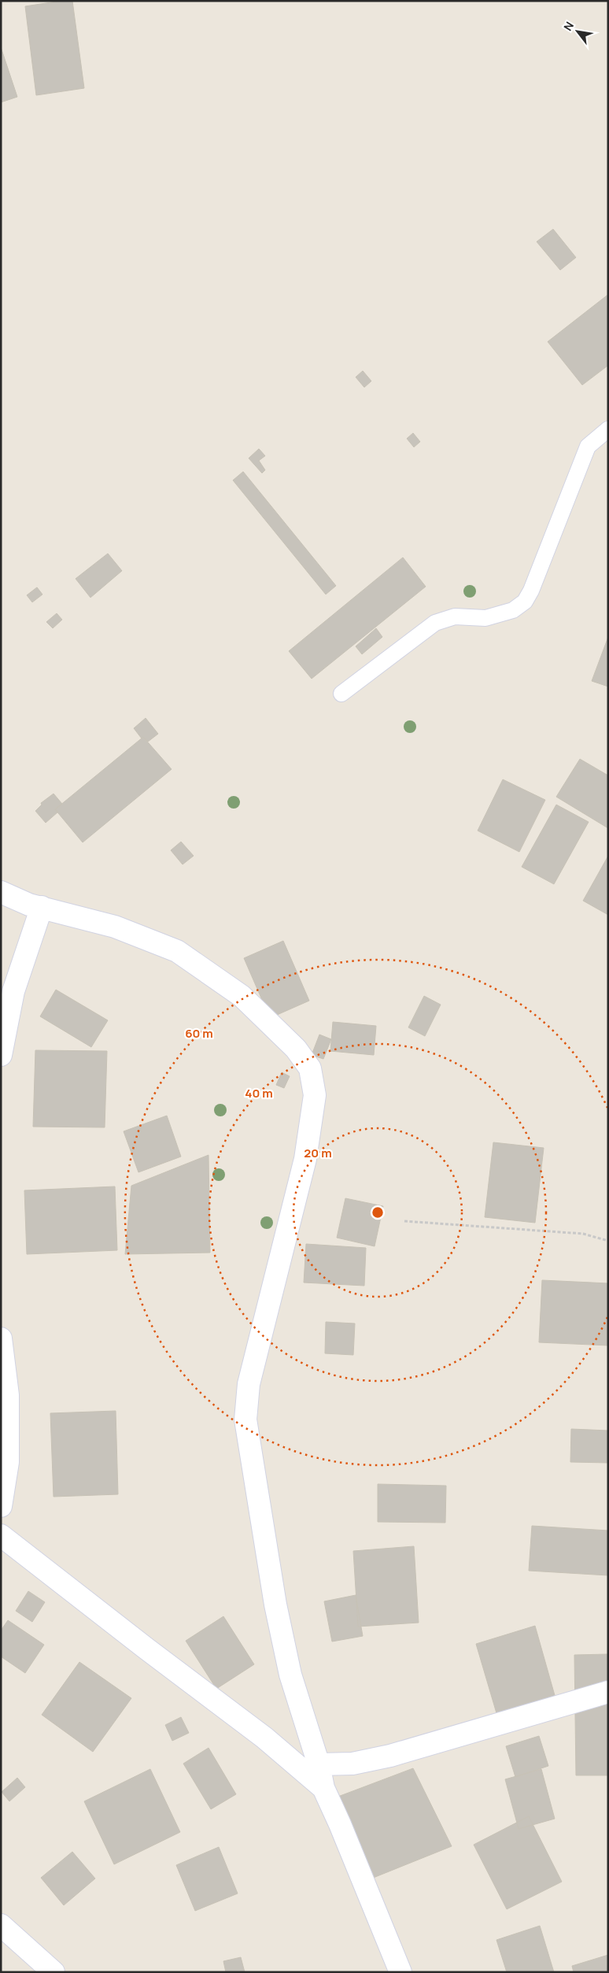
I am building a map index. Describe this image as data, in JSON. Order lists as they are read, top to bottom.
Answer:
{
  "north": "top left",
  "rings": ["60 m", "40 m", "20 m"]
}
